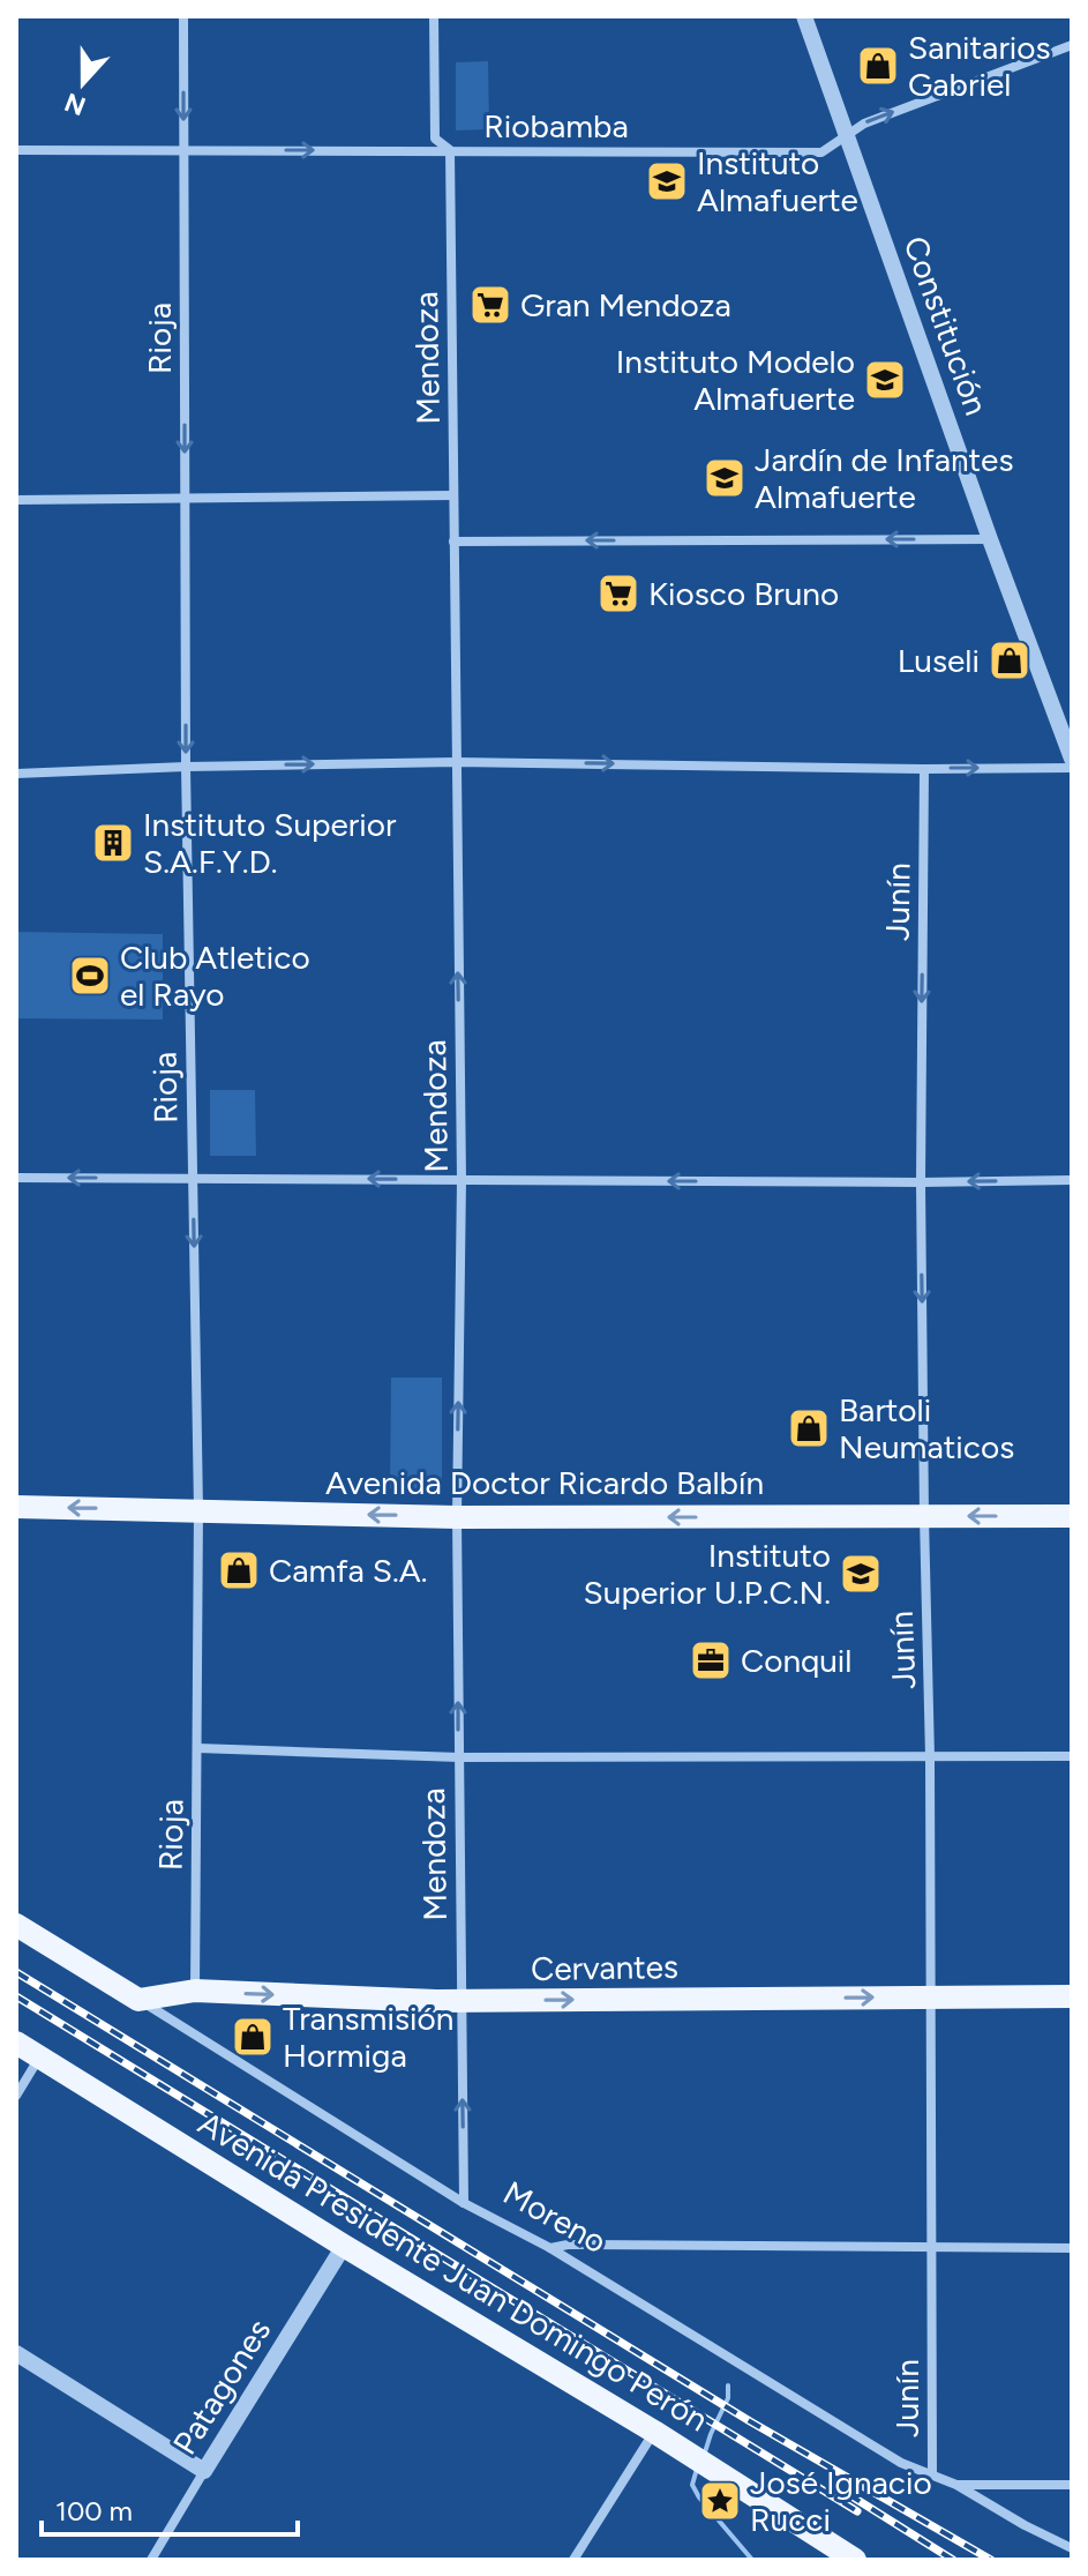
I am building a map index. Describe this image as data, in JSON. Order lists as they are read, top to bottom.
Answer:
{
  "streets": {
    "main road": [
      "Avenida Doctor Ricardo Balbín",
      "Cervantes",
      "Moreno",
      "Avenida Presidente Juan Domingo Perón"
    ],
    "street": [
      "Riobamba",
      "Constitución",
      "Rioja",
      "Mendoza",
      "Junín",
      "Patagones"
    ]
  },
  "crossings": [
    ["Riobamba", "Constitución"],
    ["Riobamba", "Rioja"],
    ["Riobamba", "Mendoza"],
    ["Rioja", "Avenida Doctor Ricardo Balbín"],
    ["Rioja", "Cervantes"],
    ["Mendoza", "Avenida Doctor Ricardo Balbín"],
    ["Mendoza", "Cervantes"],
    ["Mendoza", "Moreno"],
    ["Junín", "Avenida Doctor Ricardo Balbín"],
    ["Junín", "Cervantes"],
    ["Junín", "Moreno"],
    ["Cervantes", "Moreno"],
    ["Avenida Presidente Juan Domingo Perón", "Patagones"]
  ],
  "one_way": [
    "Riobamba",
    "Rioja",
    "Mendoza",
    "Junín",
    "Avenida Doctor Ricardo Balbín",
    "Cervantes"
  ],
  "places": {
    "shop": [
      "Sanitarios Gabriel",
      "Luseli",
      "Bartoli Neumaticos",
      "Camfa S.A.",
      "Transmisión Hormiga"
    ],
    "school or university": [
      "Instituto Almafuerte",
      "Instituto Modelo Almafuerte",
      "Jardín de Infantes Almafuerte",
      "Instituto Superior U.P.C.N."
    ],
    "supermarket": ["Gran Mendoza", "Kiosco Bruno"],
    "building": ["Instituto Superior S.A.F.Y.D."],
    "sports": ["Club Atletico el Rayo"],
    "office": ["Conquil"],
    "place": ["José Ignacio Rucci"]
  },
  "scale_bar": "100 m",
  "north": "bottom"
}
